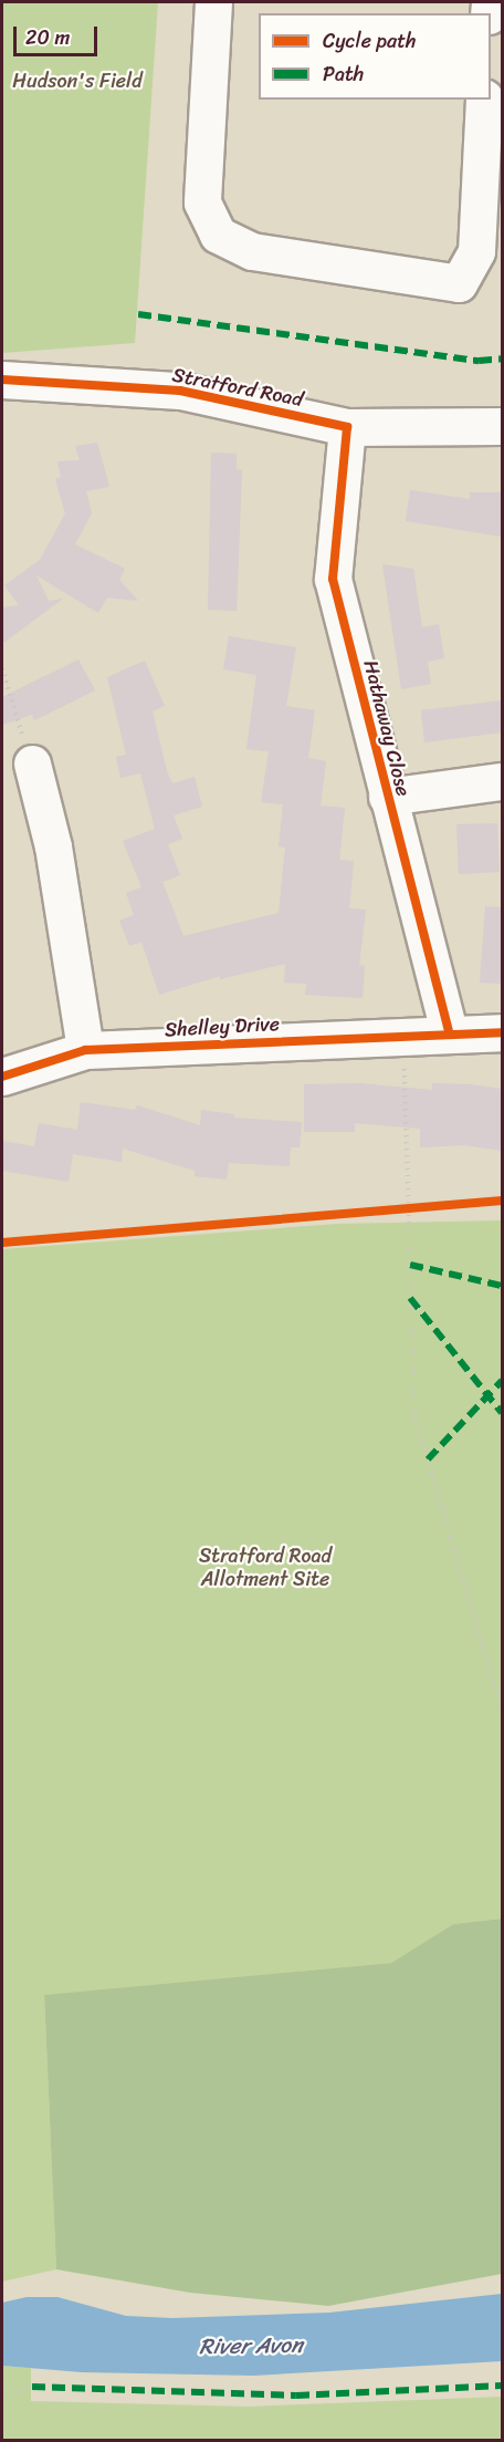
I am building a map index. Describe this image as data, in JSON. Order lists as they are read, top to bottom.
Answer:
{
  "streets": {
    "street": ["Stratford Road", "Hathaway Close", "Shelley Drive"]
  },
  "crossings": [
    ["Stratford Road", "Hathaway Close"],
    ["Hathaway Close", "Shelley Drive"]
  ],
  "water": ["River Avon"],
  "parks": ["Hudson's Field", "Stratford Road Allotment Site"],
  "legend": ["Cycle path", "Path"],
  "scale_bar": "20 m"
}
